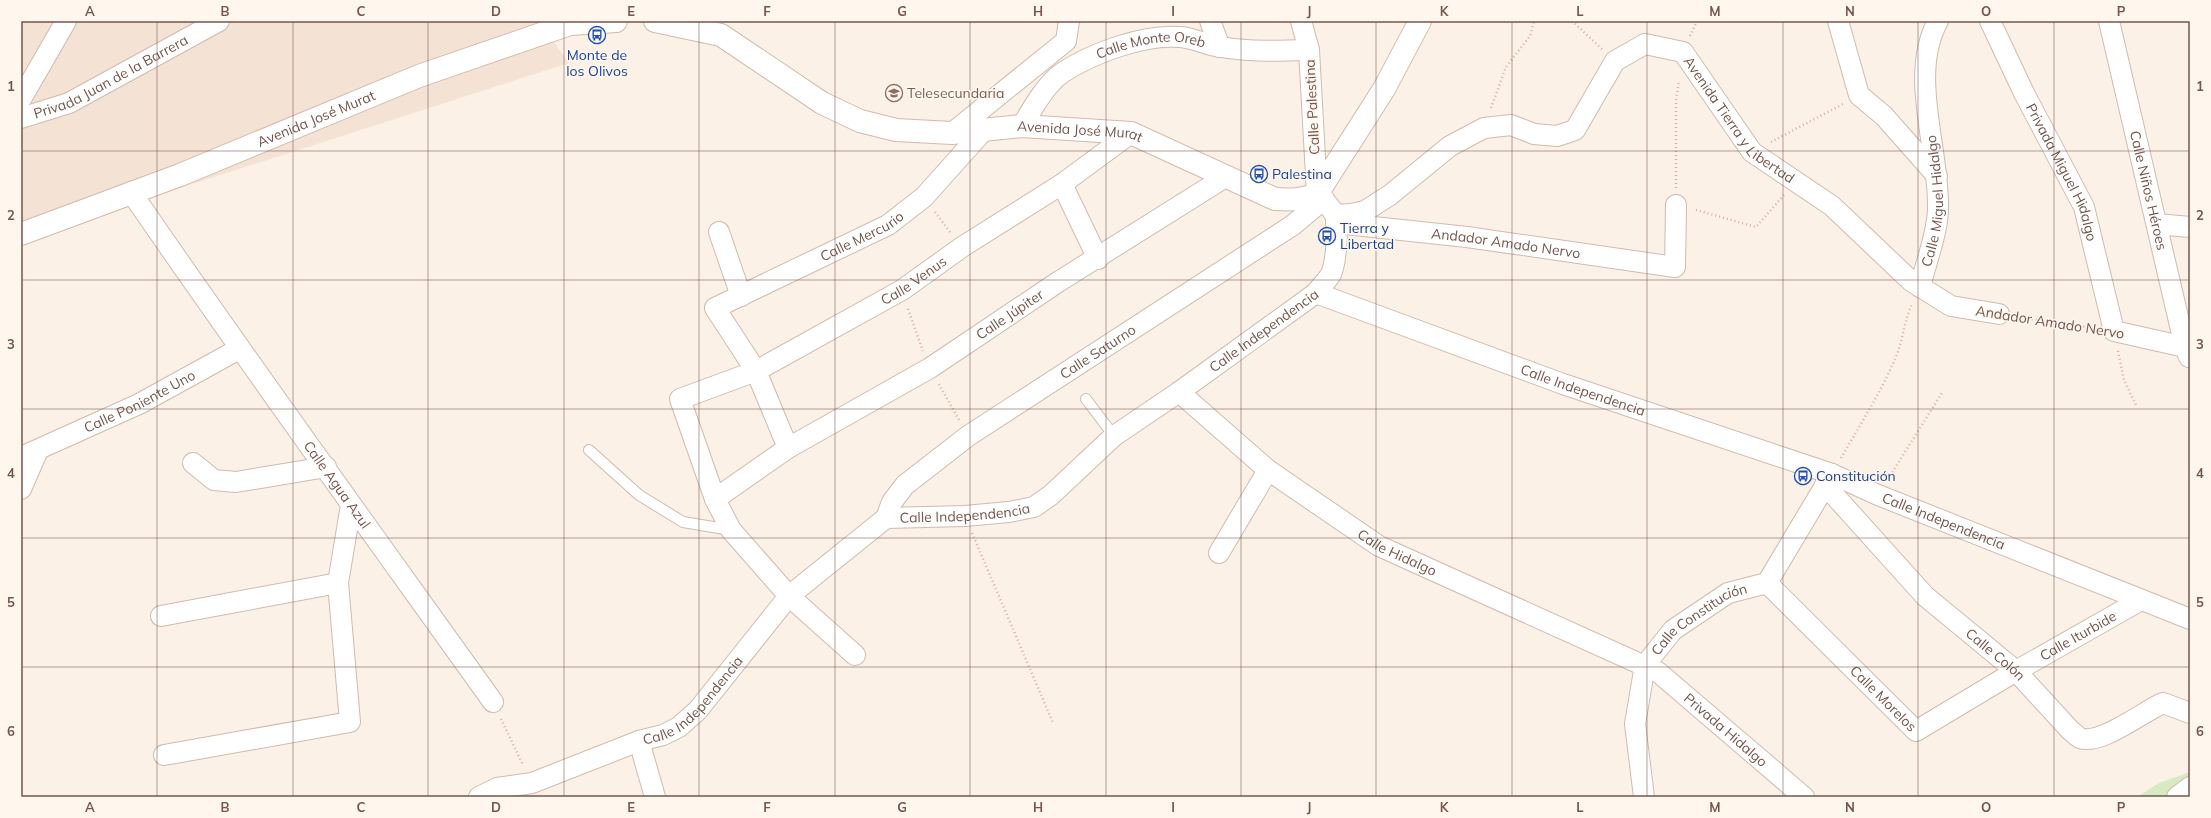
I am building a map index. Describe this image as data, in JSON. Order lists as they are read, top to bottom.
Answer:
{
  "streets": {
    "street": [
      "Calle Monte Oreb",
      "Privada Juan de la Barrera",
      "Calle Palestina",
      "Avenida José Murat",
      "Avenida Tierra y Libertad",
      "Privada Miguel Hidalgo",
      "Calle Niños Héroes",
      "Calle Miguel Hidalgo",
      "Calle Mercurio",
      "Andador Amado Nervo",
      "Calle Venus",
      "Calle Júpiter",
      "Calle Independencia",
      "Calle Saturno",
      "Calle Poniente Uno",
      "Calle Agua Azul",
      "Calle Hidalgo",
      "Calle Constitución",
      "Calle Iturbide",
      "Calle Colón",
      "Calle Morelos",
      "Privada Hidalgo"
    ]
  },
  "crossings": [
    ["Calle Monte Oreb", "Calle Palestina"],
    ["Calle Monte Oreb", "Avenida José Murat"],
    ["Calle Palestina", "Avenida José Murat"],
    ["Calle Palestina", "Andador Amado Nervo"],
    ["Calle Palestina", "Calle Independencia"],
    ["Calle Palestina", "Calle Saturno"],
    ["Avenida José Murat", "Calle Mercurio"],
    ["Avenida José Murat", "Andador Amado Nervo"],
    ["Avenida José Murat", "Calle Venus"],
    ["Avenida José Murat", "Calle Júpiter"],
    ["Avenida José Murat", "Calle Saturno"],
    ["Avenida José Murat", "Calle Agua Azul"],
    ["Avenida Tierra y Libertad", "Calle Miguel Hidalgo"],
    ["Avenida Tierra y Libertad", "Andador Amado Nervo"],
    ["Privada Miguel Hidalgo", "Andador Amado Nervo"],
    ["Calle Niños Héroes", "Andador Amado Nervo"],
    ["Calle Miguel Hidalgo", "Andador Amado Nervo"],
    ["Calle Mercurio", "Calle Venus"],
    ["Andador Amado Nervo", "Calle Saturno"],
    ["Calle Venus", "Calle Júpiter"],
    ["Calle Independencia", "Calle Saturno"],
    ["Calle Independencia", "Calle Hidalgo"],
    ["Calle Independencia", "Calle Constitución"],
    ["Calle Independencia", "Calle Iturbide"],
    ["Calle Independencia", "Calle Colón"],
    ["Calle Poniente Uno", "Calle Agua Azul"],
    ["Calle Hidalgo", "Calle Constitución"],
    ["Calle Hidalgo", "Privada Hidalgo"],
    ["Calle Constitución", "Calle Colón"],
    ["Calle Constitución", "Calle Morelos"],
    ["Calle Constitución", "Privada Hidalgo"],
    ["Calle Iturbide", "Calle Colón"],
    ["Calle Iturbide", "Calle Morelos"],
    ["Calle Colón", "Calle Morelos"]
  ],
  "places": {
    "bus stop": [
      "Monte de los Olivos",
      "Palestina",
      "Tierra y Libertad",
      "Constitución"
    ],
    "school or university": ["Telesecundaria"]
  },
  "grid": {
    "columns": [
      "A",
      "B",
      "C",
      "D",
      "E",
      "F",
      "G",
      "H",
      "I",
      "J",
      "K",
      "L",
      "M",
      "N",
      "O",
      "P"
    ],
    "rows": [
      "1",
      "2",
      "3",
      "4",
      "5",
      "6"
    ]
  }
}
